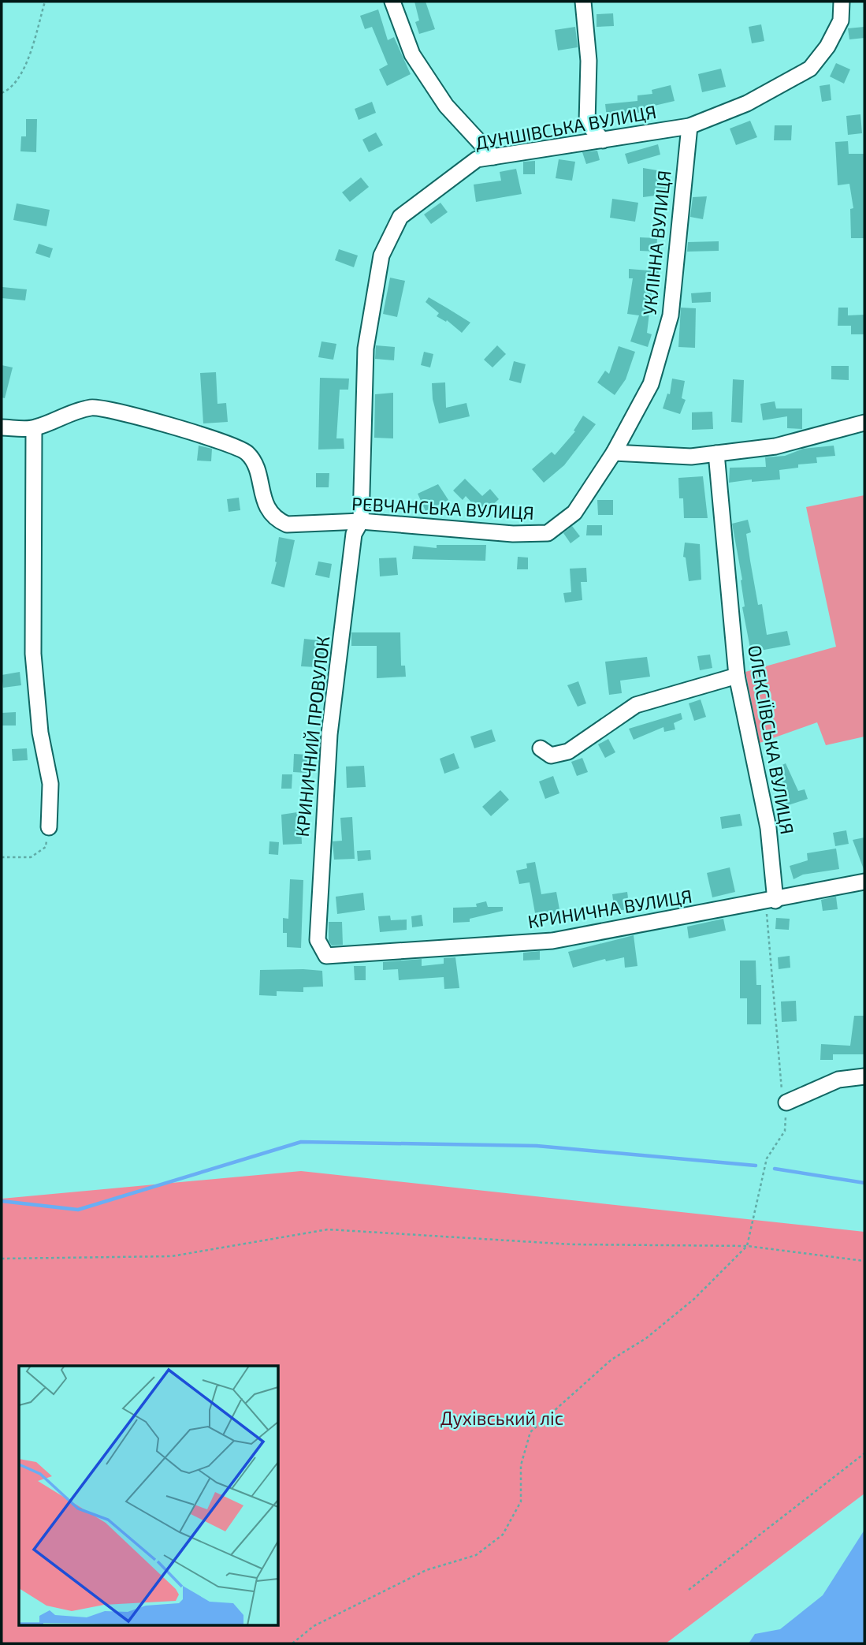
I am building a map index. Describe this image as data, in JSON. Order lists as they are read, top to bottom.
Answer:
{
  "streets": {
    "street": [
      "ДУНШІВСЬКА ВУЛИЦЯ",
      "УКЛІННА ВУЛИЦЯ",
      "РЕВЧАНСЬКА ВУЛИЦЯ",
      "КРИНИЧНИЙ ПРОВУЛОК",
      "ОЛЕКСІЇВСЬКА ВУЛИЦЯ",
      "КРИНИЧНА ВУЛИЦЯ"
    ]
  },
  "crossings": [
    ["ДУНШІВСЬКА ВУЛИЦЯ", "УКЛІННА ВУЛИЦЯ"],
    ["ДУНШІВСЬКА ВУЛИЦЯ", "РЕВЧАНСЬКА ВУЛИЦЯ"],
    ["ДУНШІВСЬКА ВУЛИЦЯ", "КРИНИЧНИЙ ПРОВУЛОК"],
    ["УКЛІННА ВУЛИЦЯ", "РЕВЧАНСЬКА ВУЛИЦЯ"],
    ["РЕВЧАНСЬКА ВУЛИЦЯ", "КРИНИЧНИЙ ПРОВУЛОК"],
    ["КРИНИЧНИЙ ПРОВУЛОК", "КРИНИЧНА ВУЛИЦЯ"],
    ["ОЛЕКСІЇВСЬКА ВУЛИЦЯ", "КРИНИЧНА ВУЛИЦЯ"]
  ],
  "parks": ["Духівський ліс"]
}
